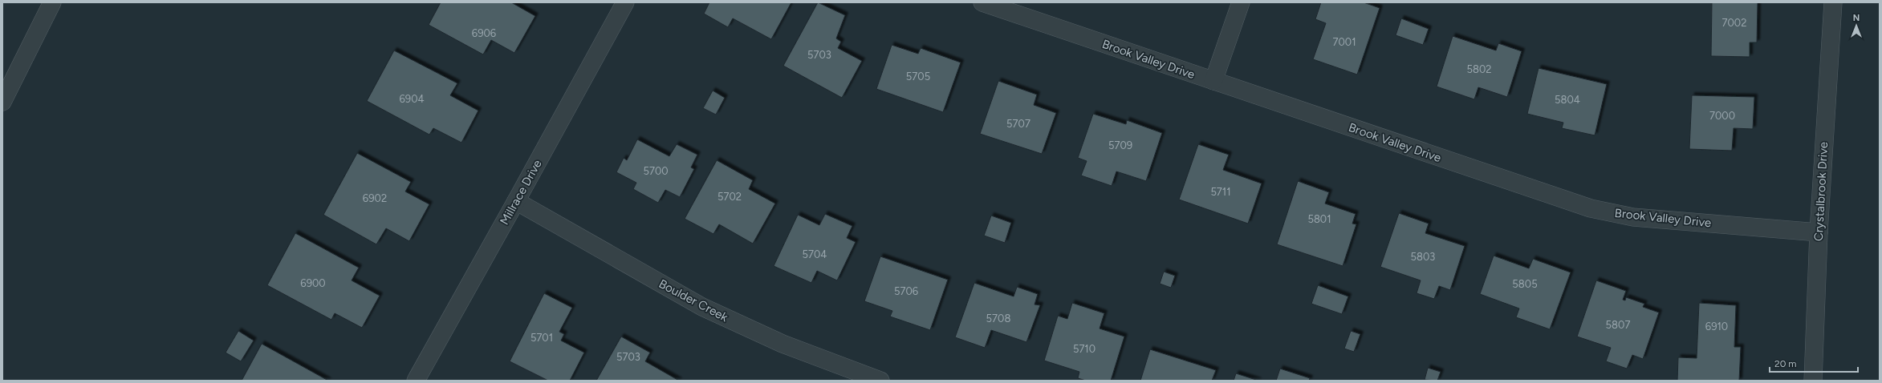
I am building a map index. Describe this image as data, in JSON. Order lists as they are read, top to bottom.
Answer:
{
  "streets": {
    "street": [
      "Brook Valley Drive",
      "Crystalbrook Drive",
      "Millrace Drive",
      "Boulder Creek"
    ]
  },
  "crossings": [
    ["Brook Valley Drive", "Crystalbrook Drive"],
    ["Millrace Drive", "Boulder Creek"]
  ],
  "house_numbers": [
    "7002",
    "6906",
    "7001",
    "5703",
    "5802",
    "5705",
    "6904",
    "5804",
    "7000",
    "5707",
    "5709",
    "5700",
    "5711",
    "5702",
    "6902",
    "5801",
    "5704",
    "5803",
    "6900",
    "5805",
    "5706",
    "5708",
    "5807",
    "6910",
    "5701",
    "5710",
    "5703"
  ],
  "scale_bar": "20 m",
  "north": "top"
}
